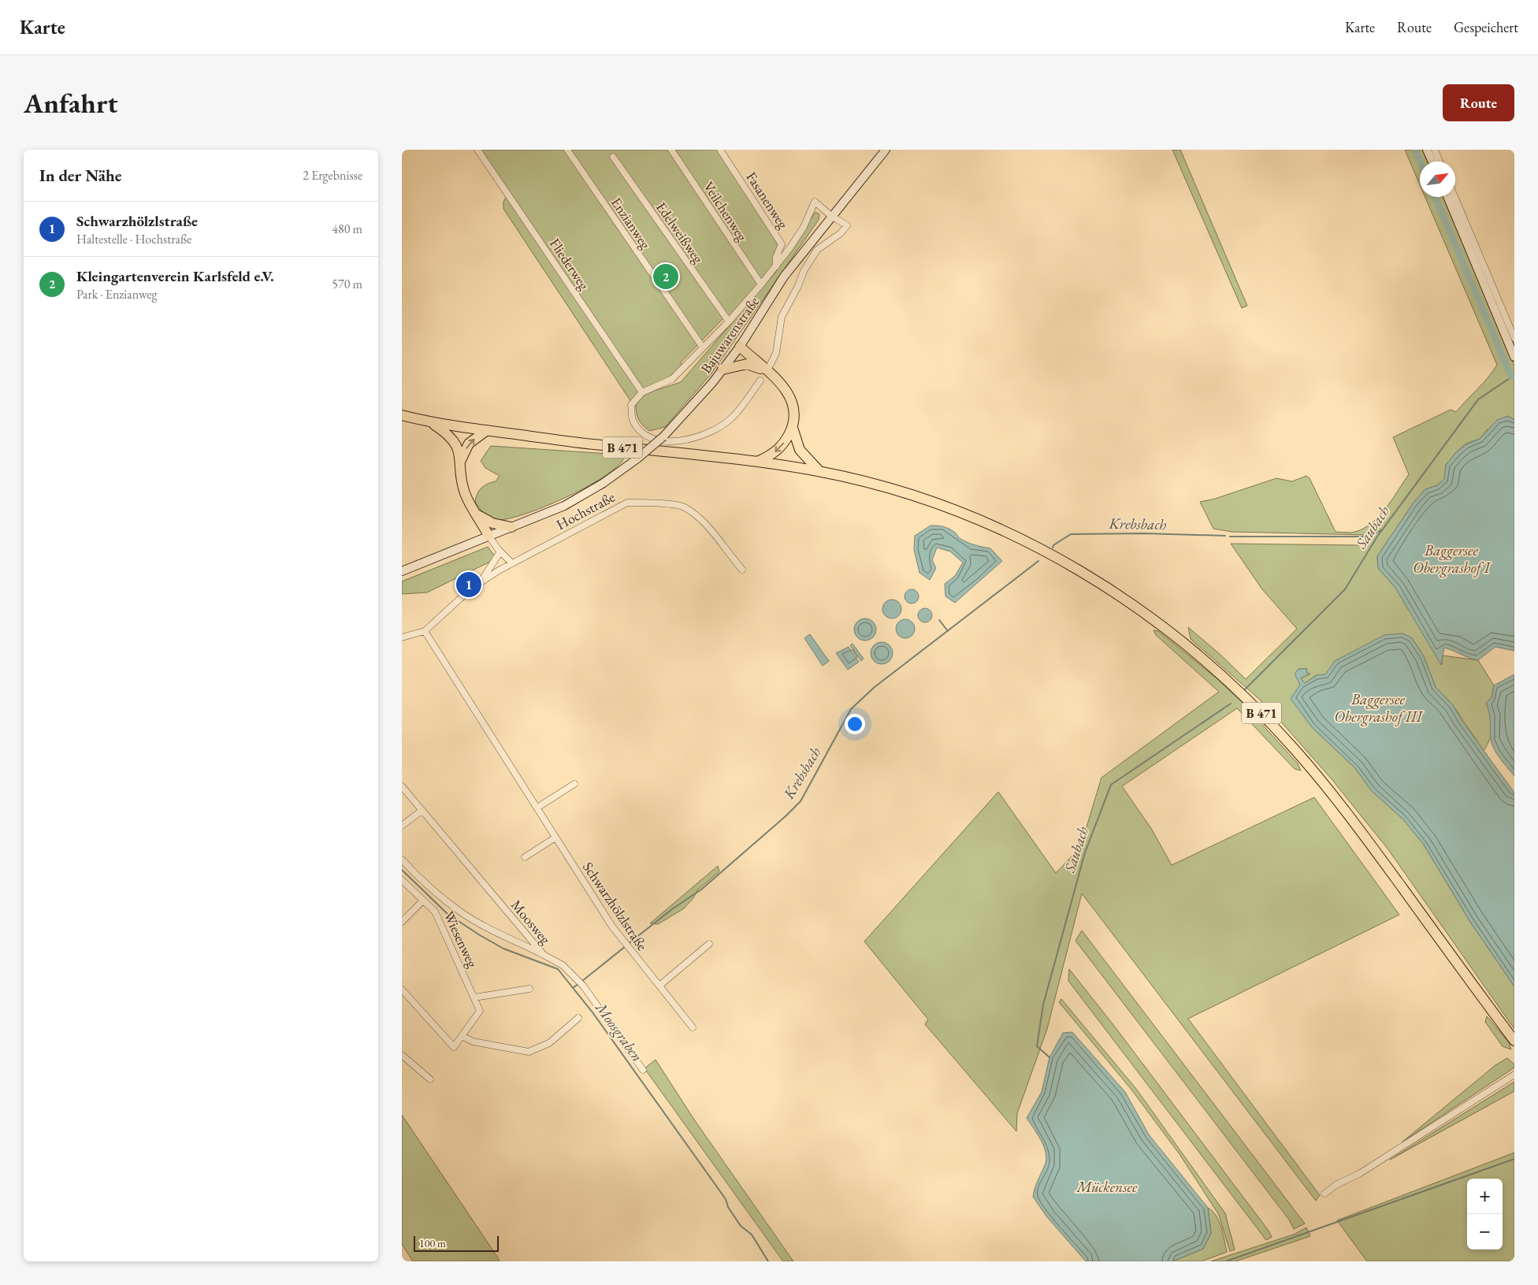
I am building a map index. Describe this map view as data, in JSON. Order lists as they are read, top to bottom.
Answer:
{
  "streets": {
    "highway": ["B 471"],
    "main road": ["Bajuwarenstraße"],
    "street": [
      "Fasanenweg",
      "Veilchenweg",
      "Enzianweg",
      "Edelweißweg",
      "Fliederweg",
      "Hochstraße",
      "Schwarzhölzlstraße",
      "Moosweg",
      "Wiesenweg"
    ]
  },
  "crossings": [
    ["Fasanenweg", "Bajuwarenstraße"],
    ["Veilchenweg", "Bajuwarenstraße"],
    ["Enzianweg", "Bajuwarenstraße"],
    ["Edelweißweg", "Bajuwarenstraße"],
    ["Fliederweg", "Bajuwarenstraße"],
    ["Hochstraße", "Schwarzhölzlstraße"]
  ],
  "water": [
    "Krebsbach",
    "Saubach",
    "Baggersee Obergrashof I",
    "Baggersee Obergrashof III",
    "Moosgraben",
    "Mückensee"
  ],
  "scale_bar": "100 m",
  "north": "top right",
  "page": {
    "header": "Karte",
    "nav": ["Karte", "Route", "Gespeichert"],
    "buttons": "Route",
    "title": "Anfahrt",
    "heading": ["In der Nähe", "2 Ergebnisse"],
    "list": [
      {
        "mark": "1",
        "name": "Schwarzhölzlstraße",
        "note": "Haltestelle · Hochstraße",
        "value": "480 m"
      },
      {
        "mark": "2",
        "name": "Kleingartenverein Karlsfeld e.V.",
        "note": "Park · Enzianweg",
        "value": "570 m"
      }
    ],
    "pins": ["2", "1"],
    "map_buttons": ["+", "−"],
    "scale": "100 m"
  }
}
